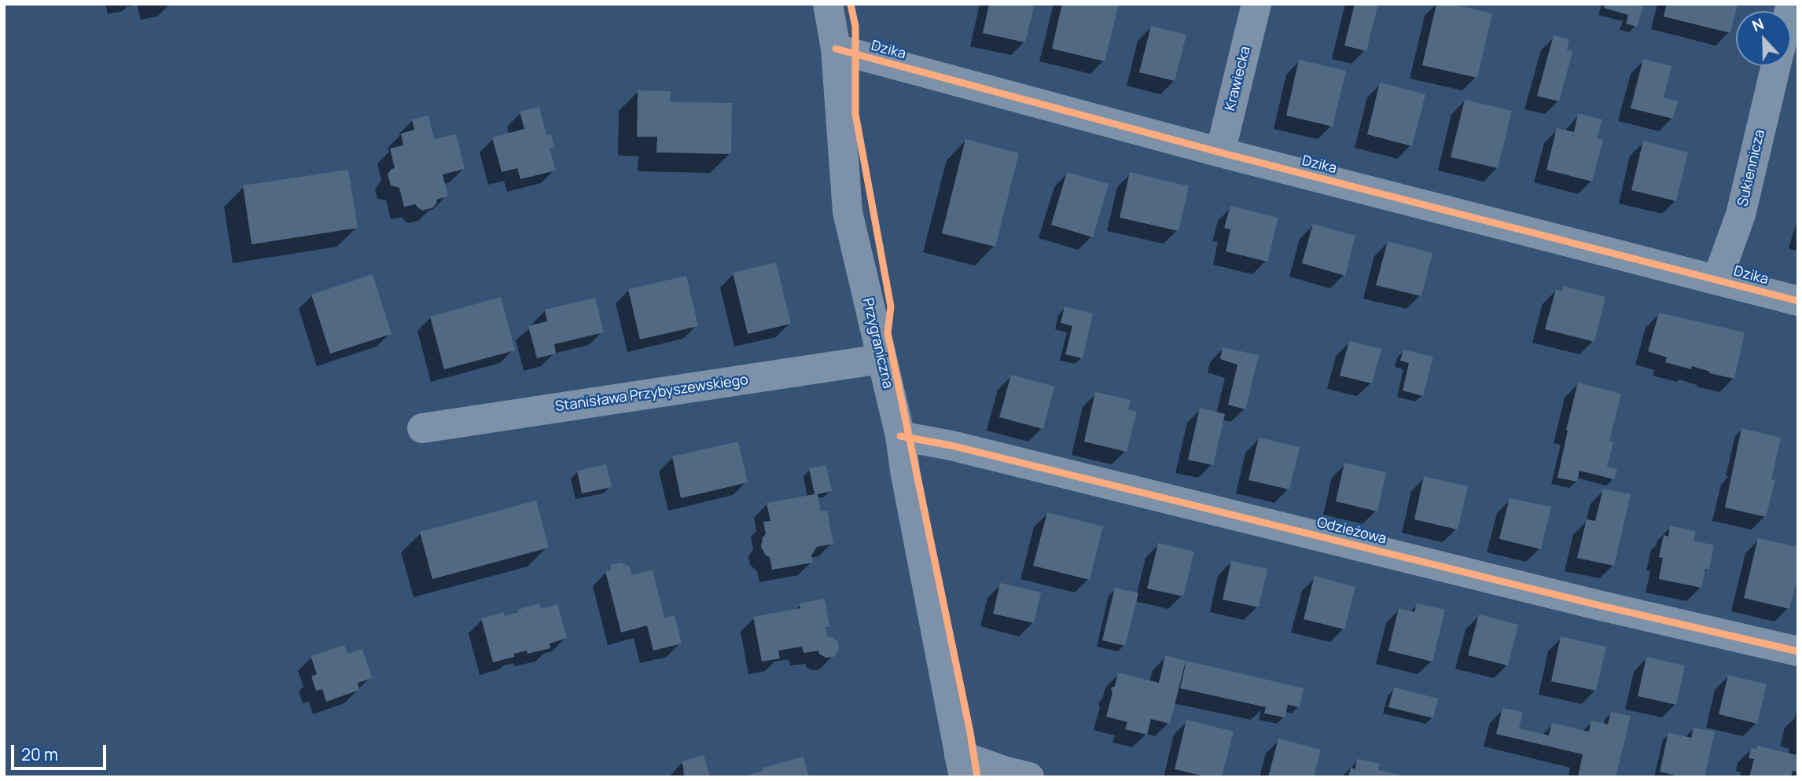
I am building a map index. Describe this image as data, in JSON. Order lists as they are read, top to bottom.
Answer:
{
  "streets": {
    "street": [
      "Dzika",
      "Krawiecka",
      "Sukiennicza",
      "Przygraniczna",
      "Stanisława Przybyszewskiego",
      "Odzieżowa"
    ]
  },
  "crossings": [
    ["Dzika", "Krawiecka"],
    ["Dzika", "Sukiennicza"],
    ["Dzika", "Przygraniczna"],
    ["Przygraniczna", "Stanisława Przybyszewskiego"],
    ["Przygraniczna", "Odzieżowa"]
  ],
  "scale_bar": "20 m",
  "north": "top"
}
